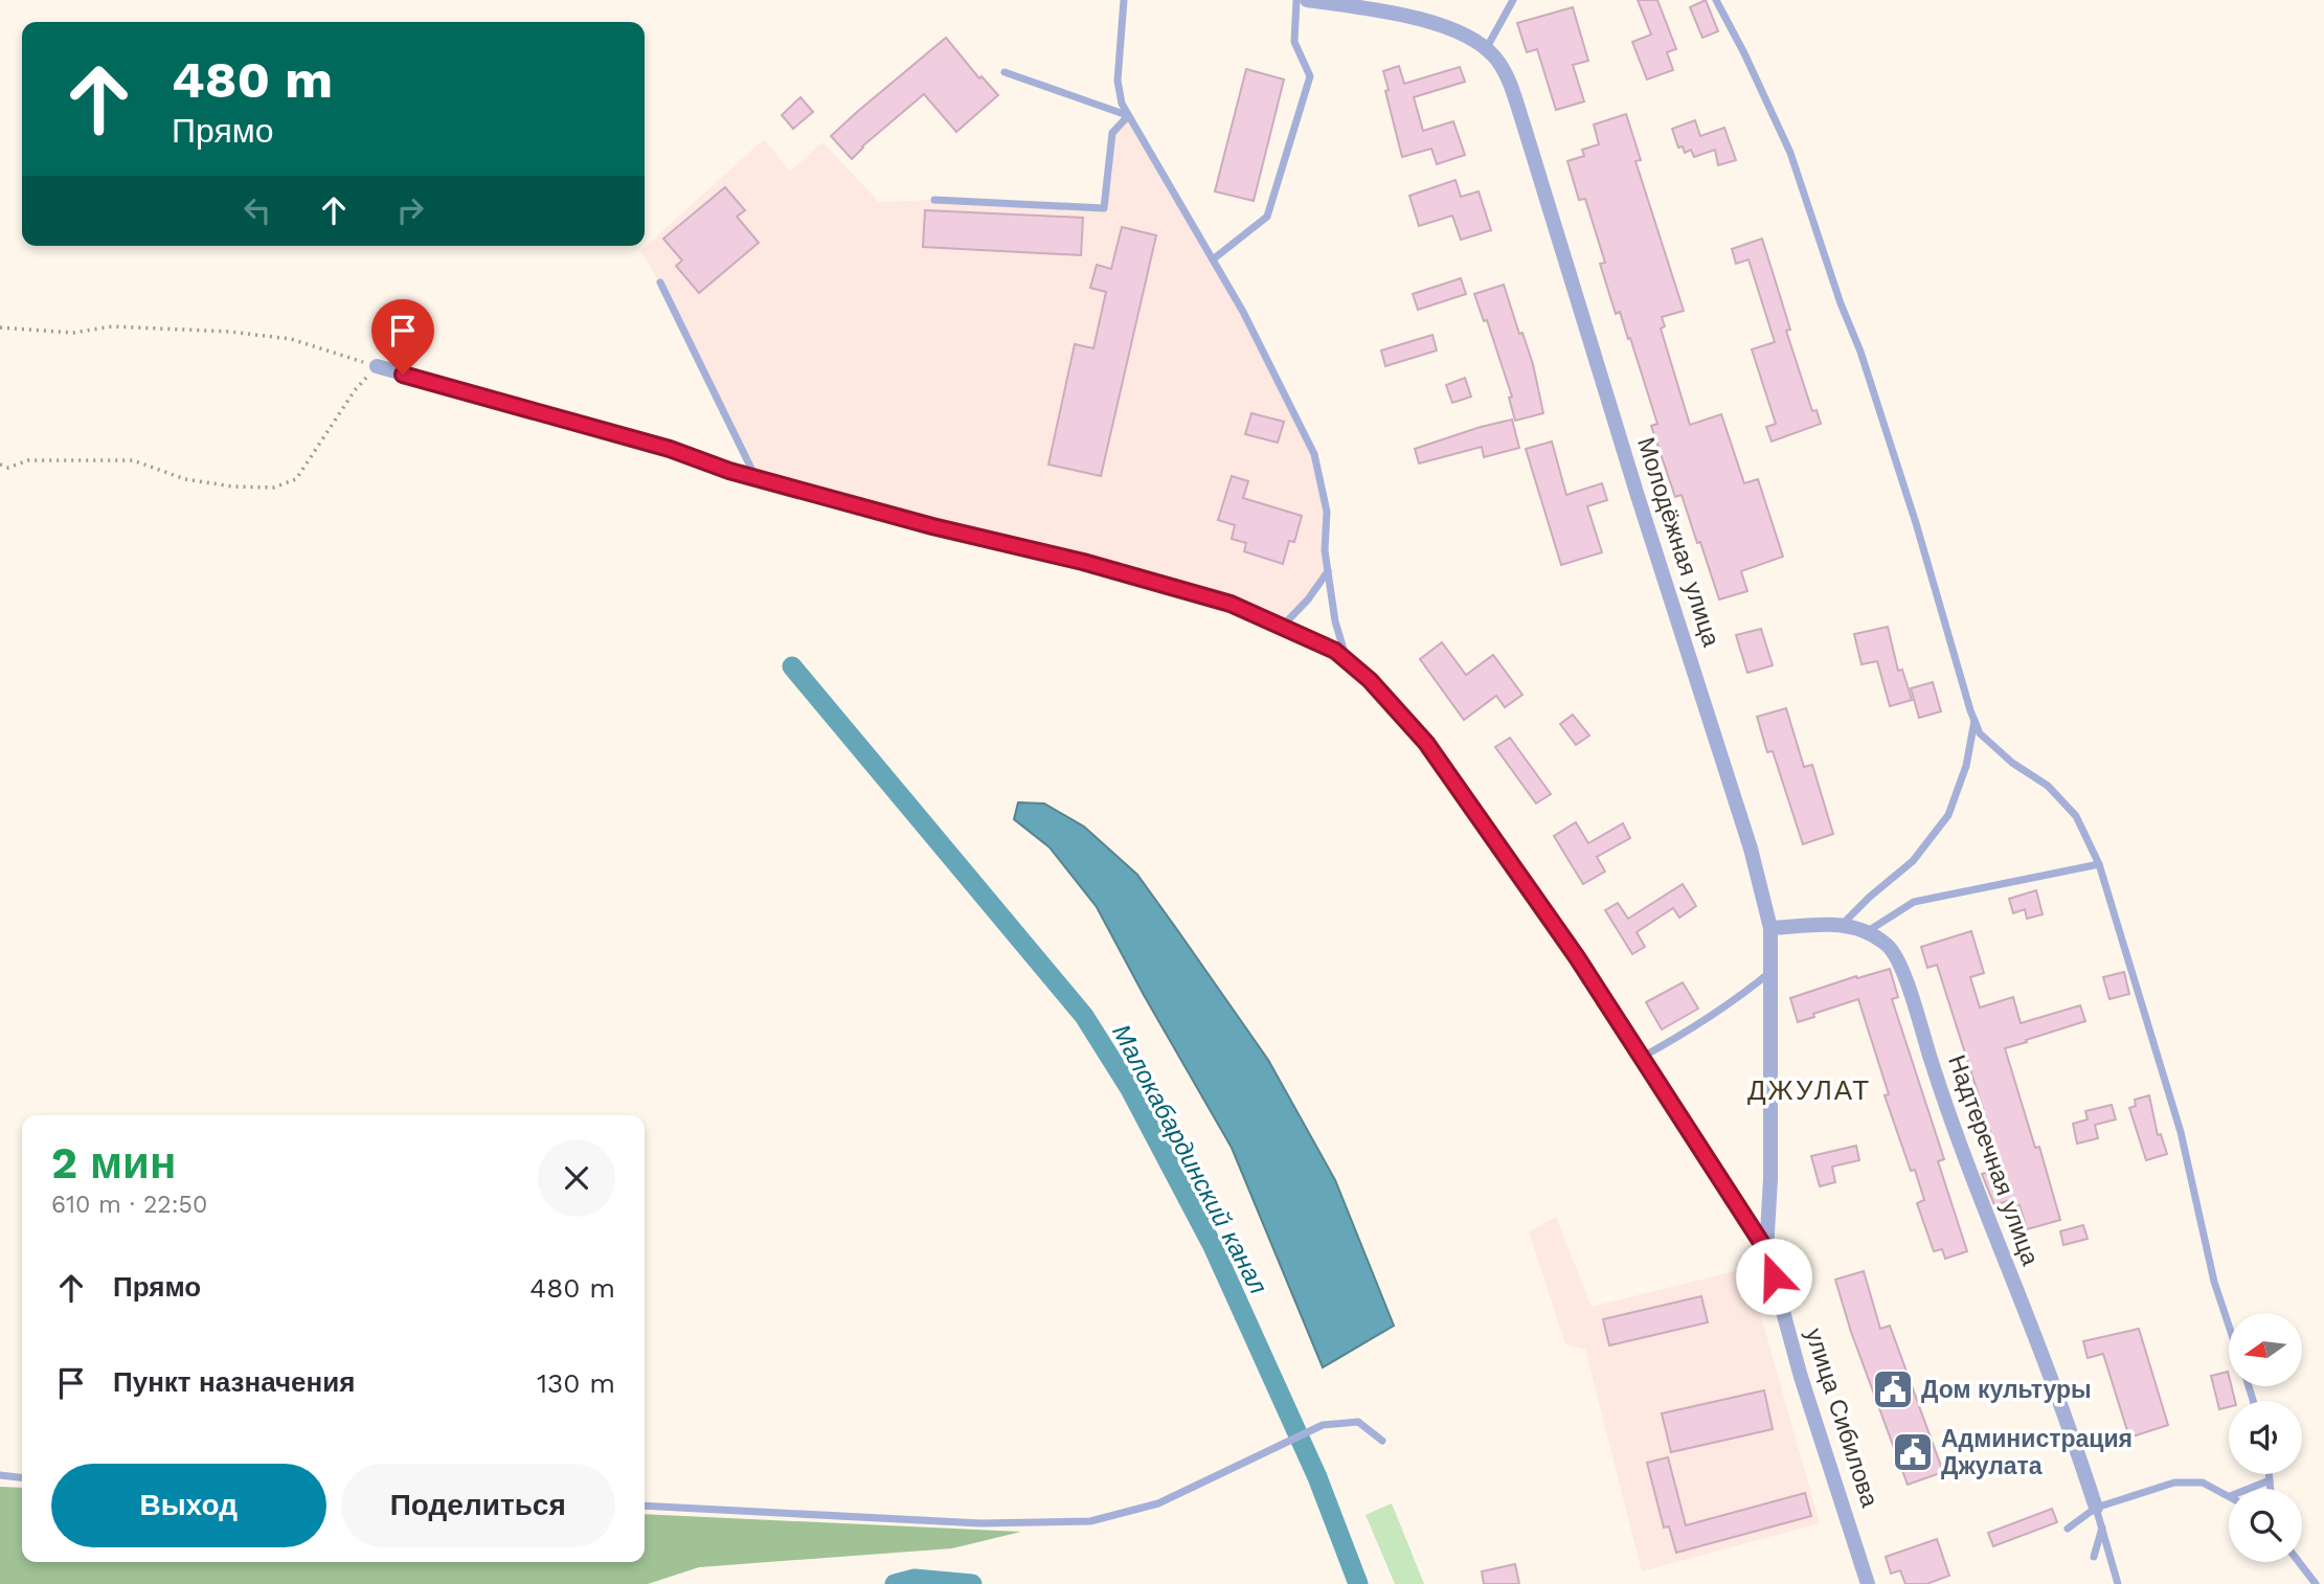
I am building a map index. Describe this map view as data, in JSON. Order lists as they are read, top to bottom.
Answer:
{
  "streets": {
    "street": ["Молодёжная улица", "Надтеречная улица", "улица Сибилова"]
  },
  "crossings": [
    ["Молодёжная улица", "Надтеречная улица"],
    ["Молодёжная улица", "улица Сибилова"]
  ],
  "districts": ["ДЖУЛАТ"],
  "water": ["Малокабардинский канал"],
  "places": {
    "public building": ["Дом культуры", "Администрация Джулата"]
  },
  "north": "left",
  "page": {
    "turn": ["480 m", "Прямо"],
    "heading": ["2 мин", "610 m · 22:50"],
    "list": [
      {
        "name": "Прямо",
        "value": "480 m"
      },
      {
        "name": "Пункт назначения",
        "value": "130 m"
      }
    ],
    "buttons": ["Выход", "Поделиться"]
  }
}
